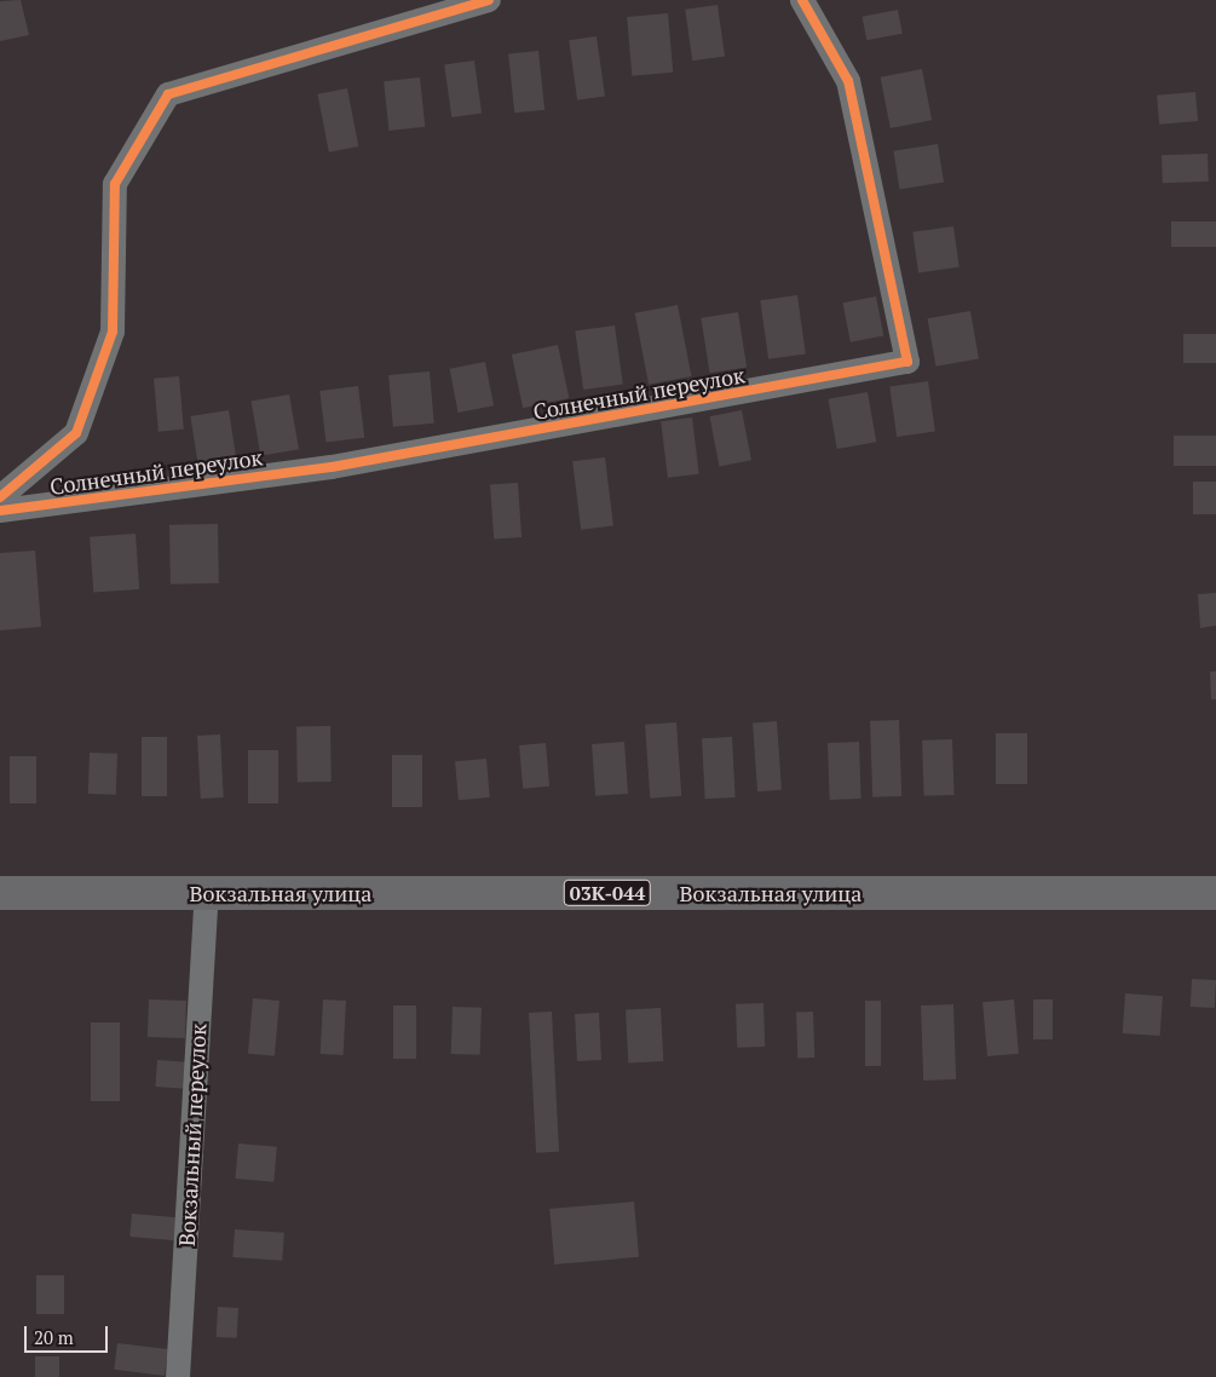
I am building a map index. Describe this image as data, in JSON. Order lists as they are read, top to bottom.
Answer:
{
  "streets": {
    "main road": ["Вокзальная улица", "03К-044"],
    "street": ["Солнечный переулок", "Вокзальный переулок"]
  },
  "crossings": [
    ["Вокзальная улица", "Вокзальный переулок"]
  ],
  "scale_bar": "20 m"
}
